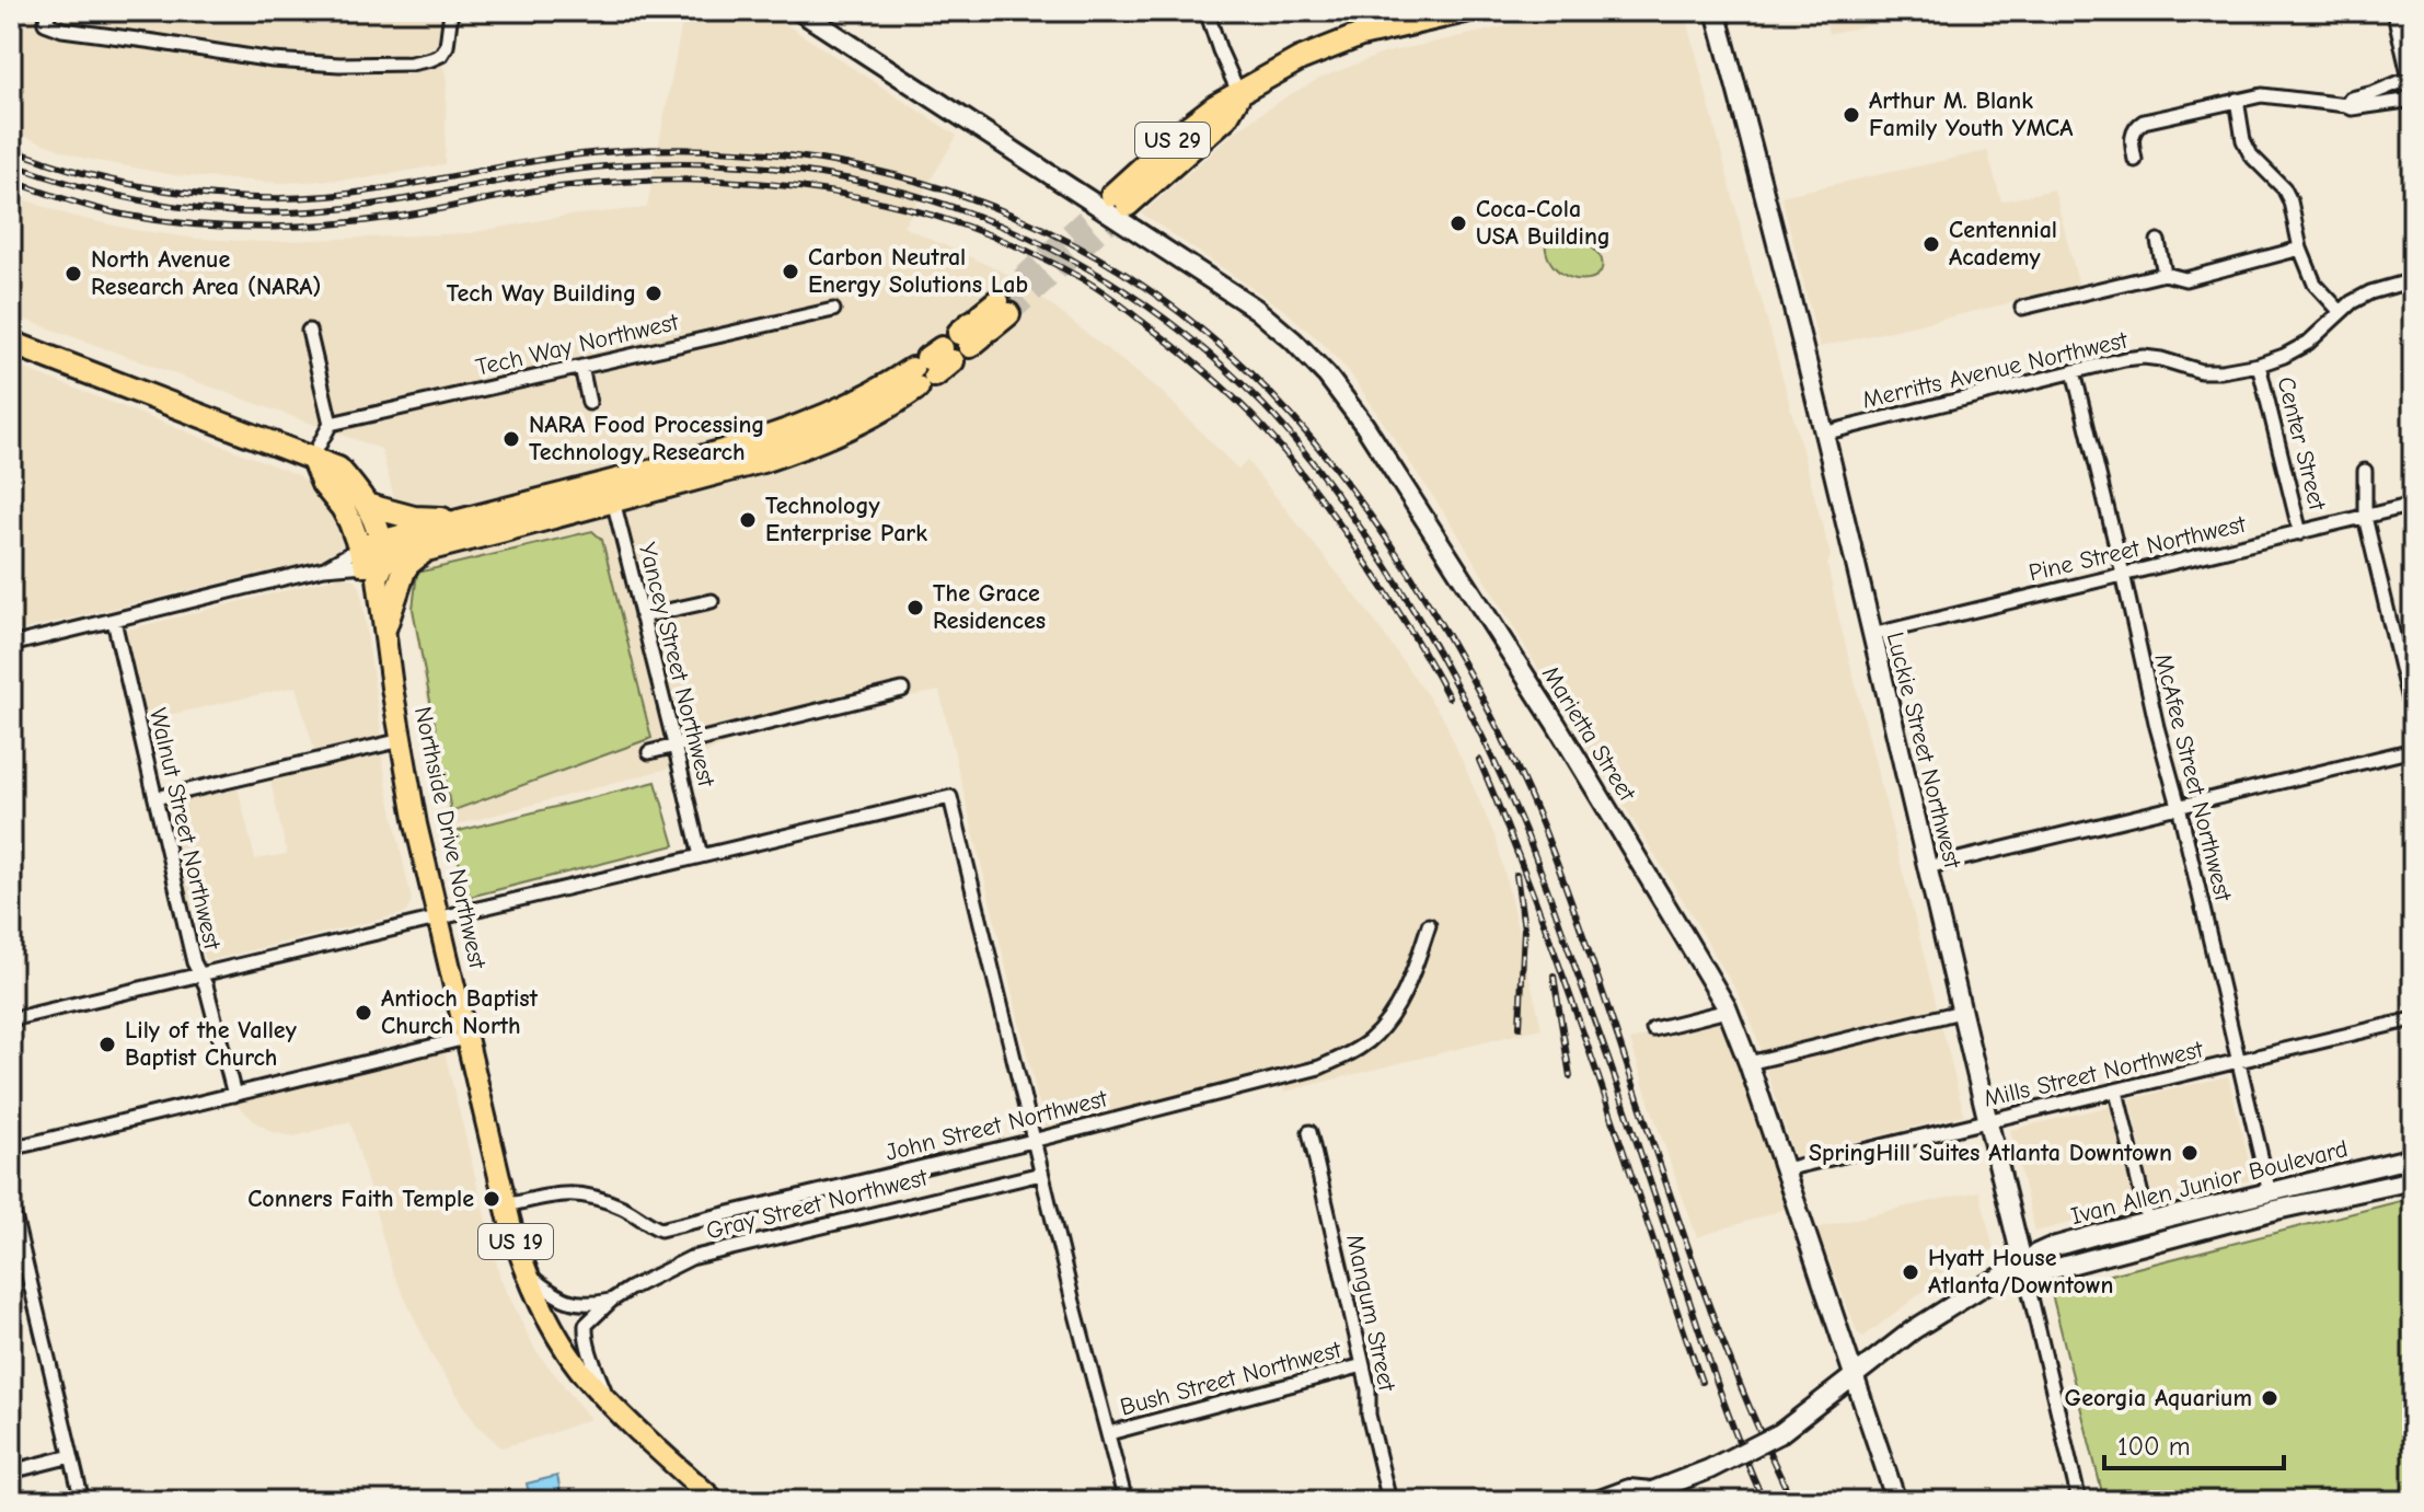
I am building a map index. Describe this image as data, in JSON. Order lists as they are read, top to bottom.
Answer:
{
  "streets": {
    "highway": ["US 29", "Northside Drive Northwest", "US 19"],
    "main road": ["Marietta Street", "Luckie Street Northwest", "Ivan Allen Junior Boulevard"],
    "street": [
      "Tech Way Northwest",
      "Merritts Avenue Northwest",
      "Center Street",
      "Pine Street Northwest",
      "Yancey Street Northwest",
      "McAfee Street Northwest",
      "Walnut Street Northwest",
      "Mills Street Northwest",
      "John Street Northwest",
      "Gray Street Northwest",
      "Mangum Street",
      "Bush Street Northwest"
    ]
  },
  "crossings": [
    ["US 29", "Marietta Street"],
    ["Merritts Avenue Northwest", "Center Street"],
    ["Merritts Avenue Northwest", "Luckie Street Northwest"],
    ["Merritts Avenue Northwest", "McAfee Street Northwest"],
    ["Center Street", "Pine Street Northwest"],
    ["Pine Street Northwest", "Luckie Street Northwest"],
    ["Pine Street Northwest", "McAfee Street Northwest"],
    ["Marietta Street", "Mills Street Northwest"],
    ["Marietta Street", "Ivan Allen Junior Boulevard"],
    ["Luckie Street Northwest", "Mills Street Northwest"],
    ["Luckie Street Northwest", "Ivan Allen Junior Boulevard"],
    ["McAfee Street Northwest", "Mills Street Northwest"],
    ["McAfee Street Northwest", "Ivan Allen Junior Boulevard"],
    ["Northside Drive Northwest", "John Street Northwest"],
    ["Mangum Street", "Bush Street Northwest"]
  ],
  "places": [
    "Arthur M. Blank Family Youth YMCA",
    "Coca-Cola USA Building",
    "Centennial Academy",
    "Carbon Neutral Energy Solutions Lab",
    "North Avenue Research Area (NARA)",
    "Tech Way Building",
    "NARA Food Processing Technology Research",
    "Technology Enterprise Park",
    "The Grace Residences",
    "Antioch Baptist Church North",
    "Lily of the Valley Baptist Church",
    "SpringHill Suites Atlanta Downtown",
    "Conners Faith Temple",
    "Hyatt House Atlanta/Downtown",
    "Georgia Aquarium"
  ],
  "scale_bar": "100 m"
}
